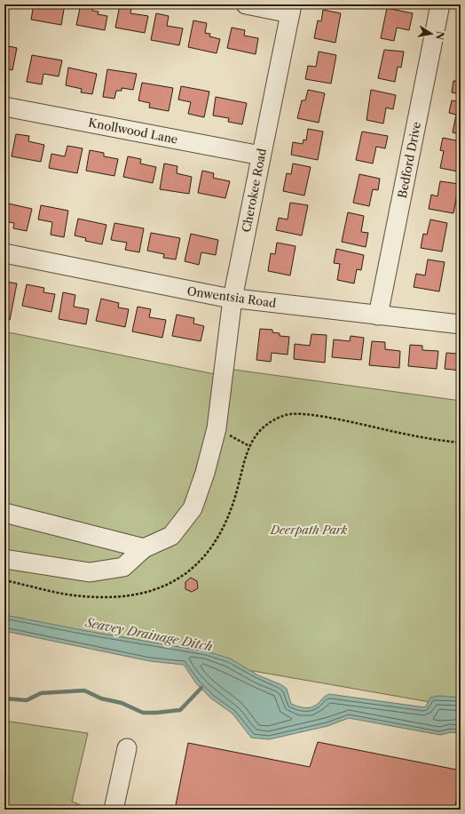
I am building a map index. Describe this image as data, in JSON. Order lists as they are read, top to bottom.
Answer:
{
  "streets": {
    "street": [
      "Knollwood Lane",
      "Bedford Drive",
      "Cherokee Road",
      "Onwentsia Road"
    ]
  },
  "crossings": [
    ["Knollwood Lane", "Cherokee Road"],
    ["Bedford Drive", "Onwentsia Road"],
    ["Cherokee Road", "Onwentsia Road"]
  ],
  "water": ["Seavey Drainage Ditch"],
  "parks": ["Deerpath Park"],
  "north": "right"
}
